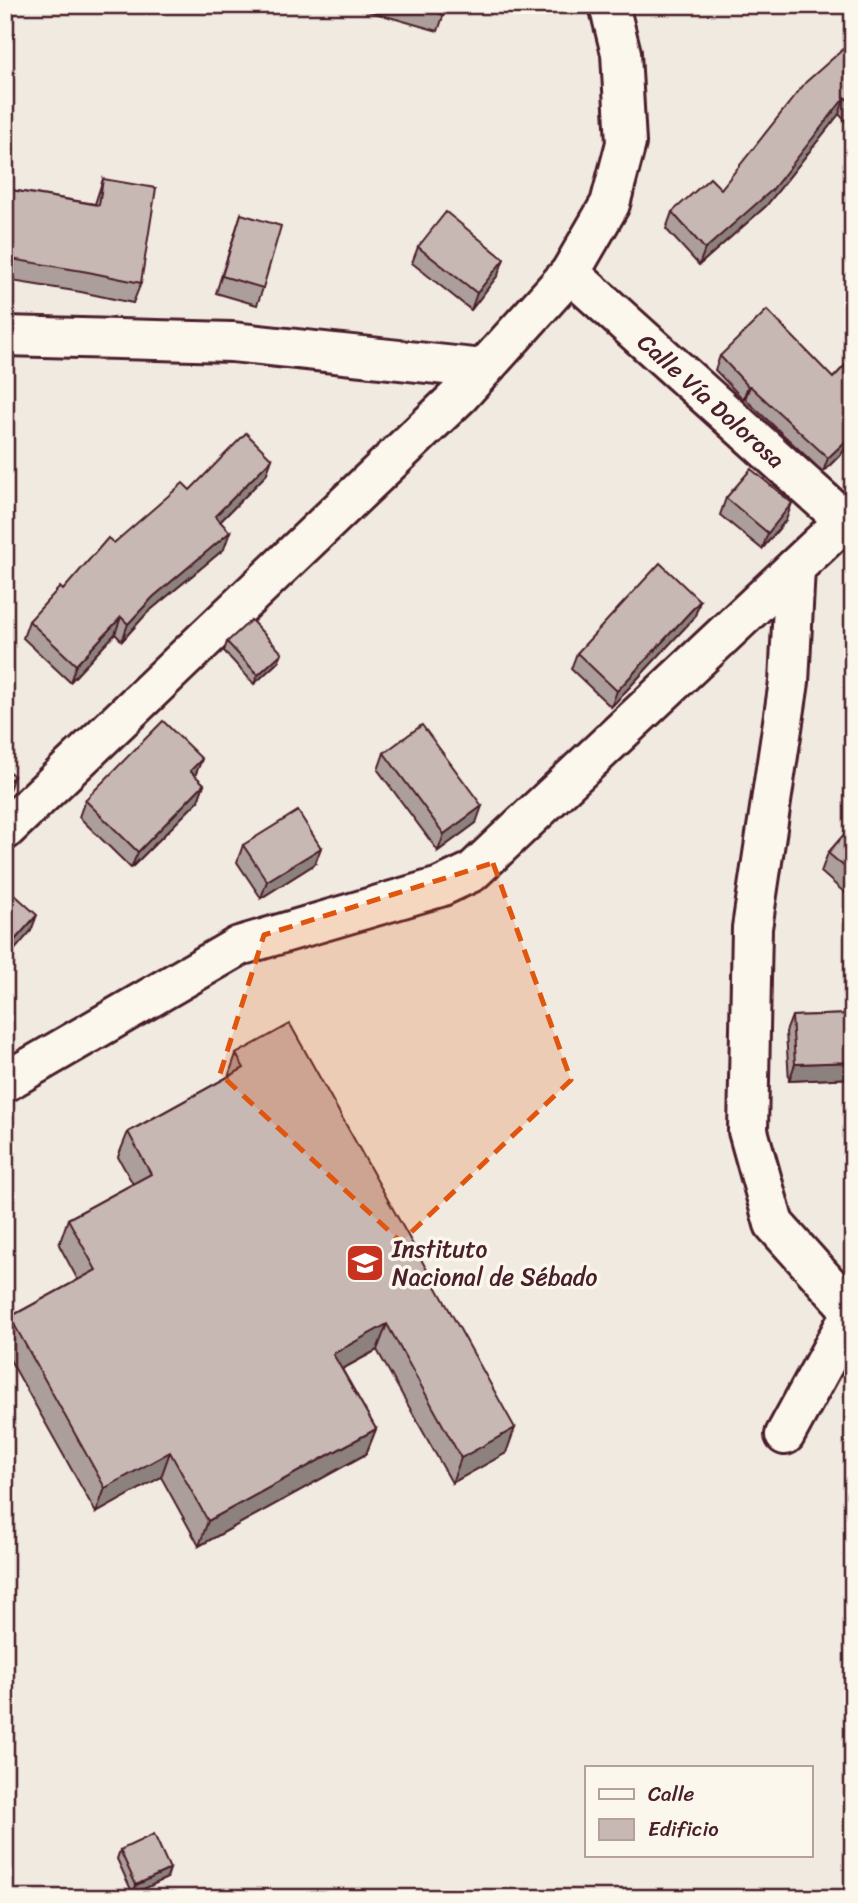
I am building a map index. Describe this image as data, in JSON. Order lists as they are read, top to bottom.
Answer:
{
  "streets": {
    "street": ["Calle Vía Dolorosa"]
  },
  "places": {
    "school or university": ["Instituto Nacional de Sébado"]
  },
  "legend": ["Calle", "Edificio"]
}
